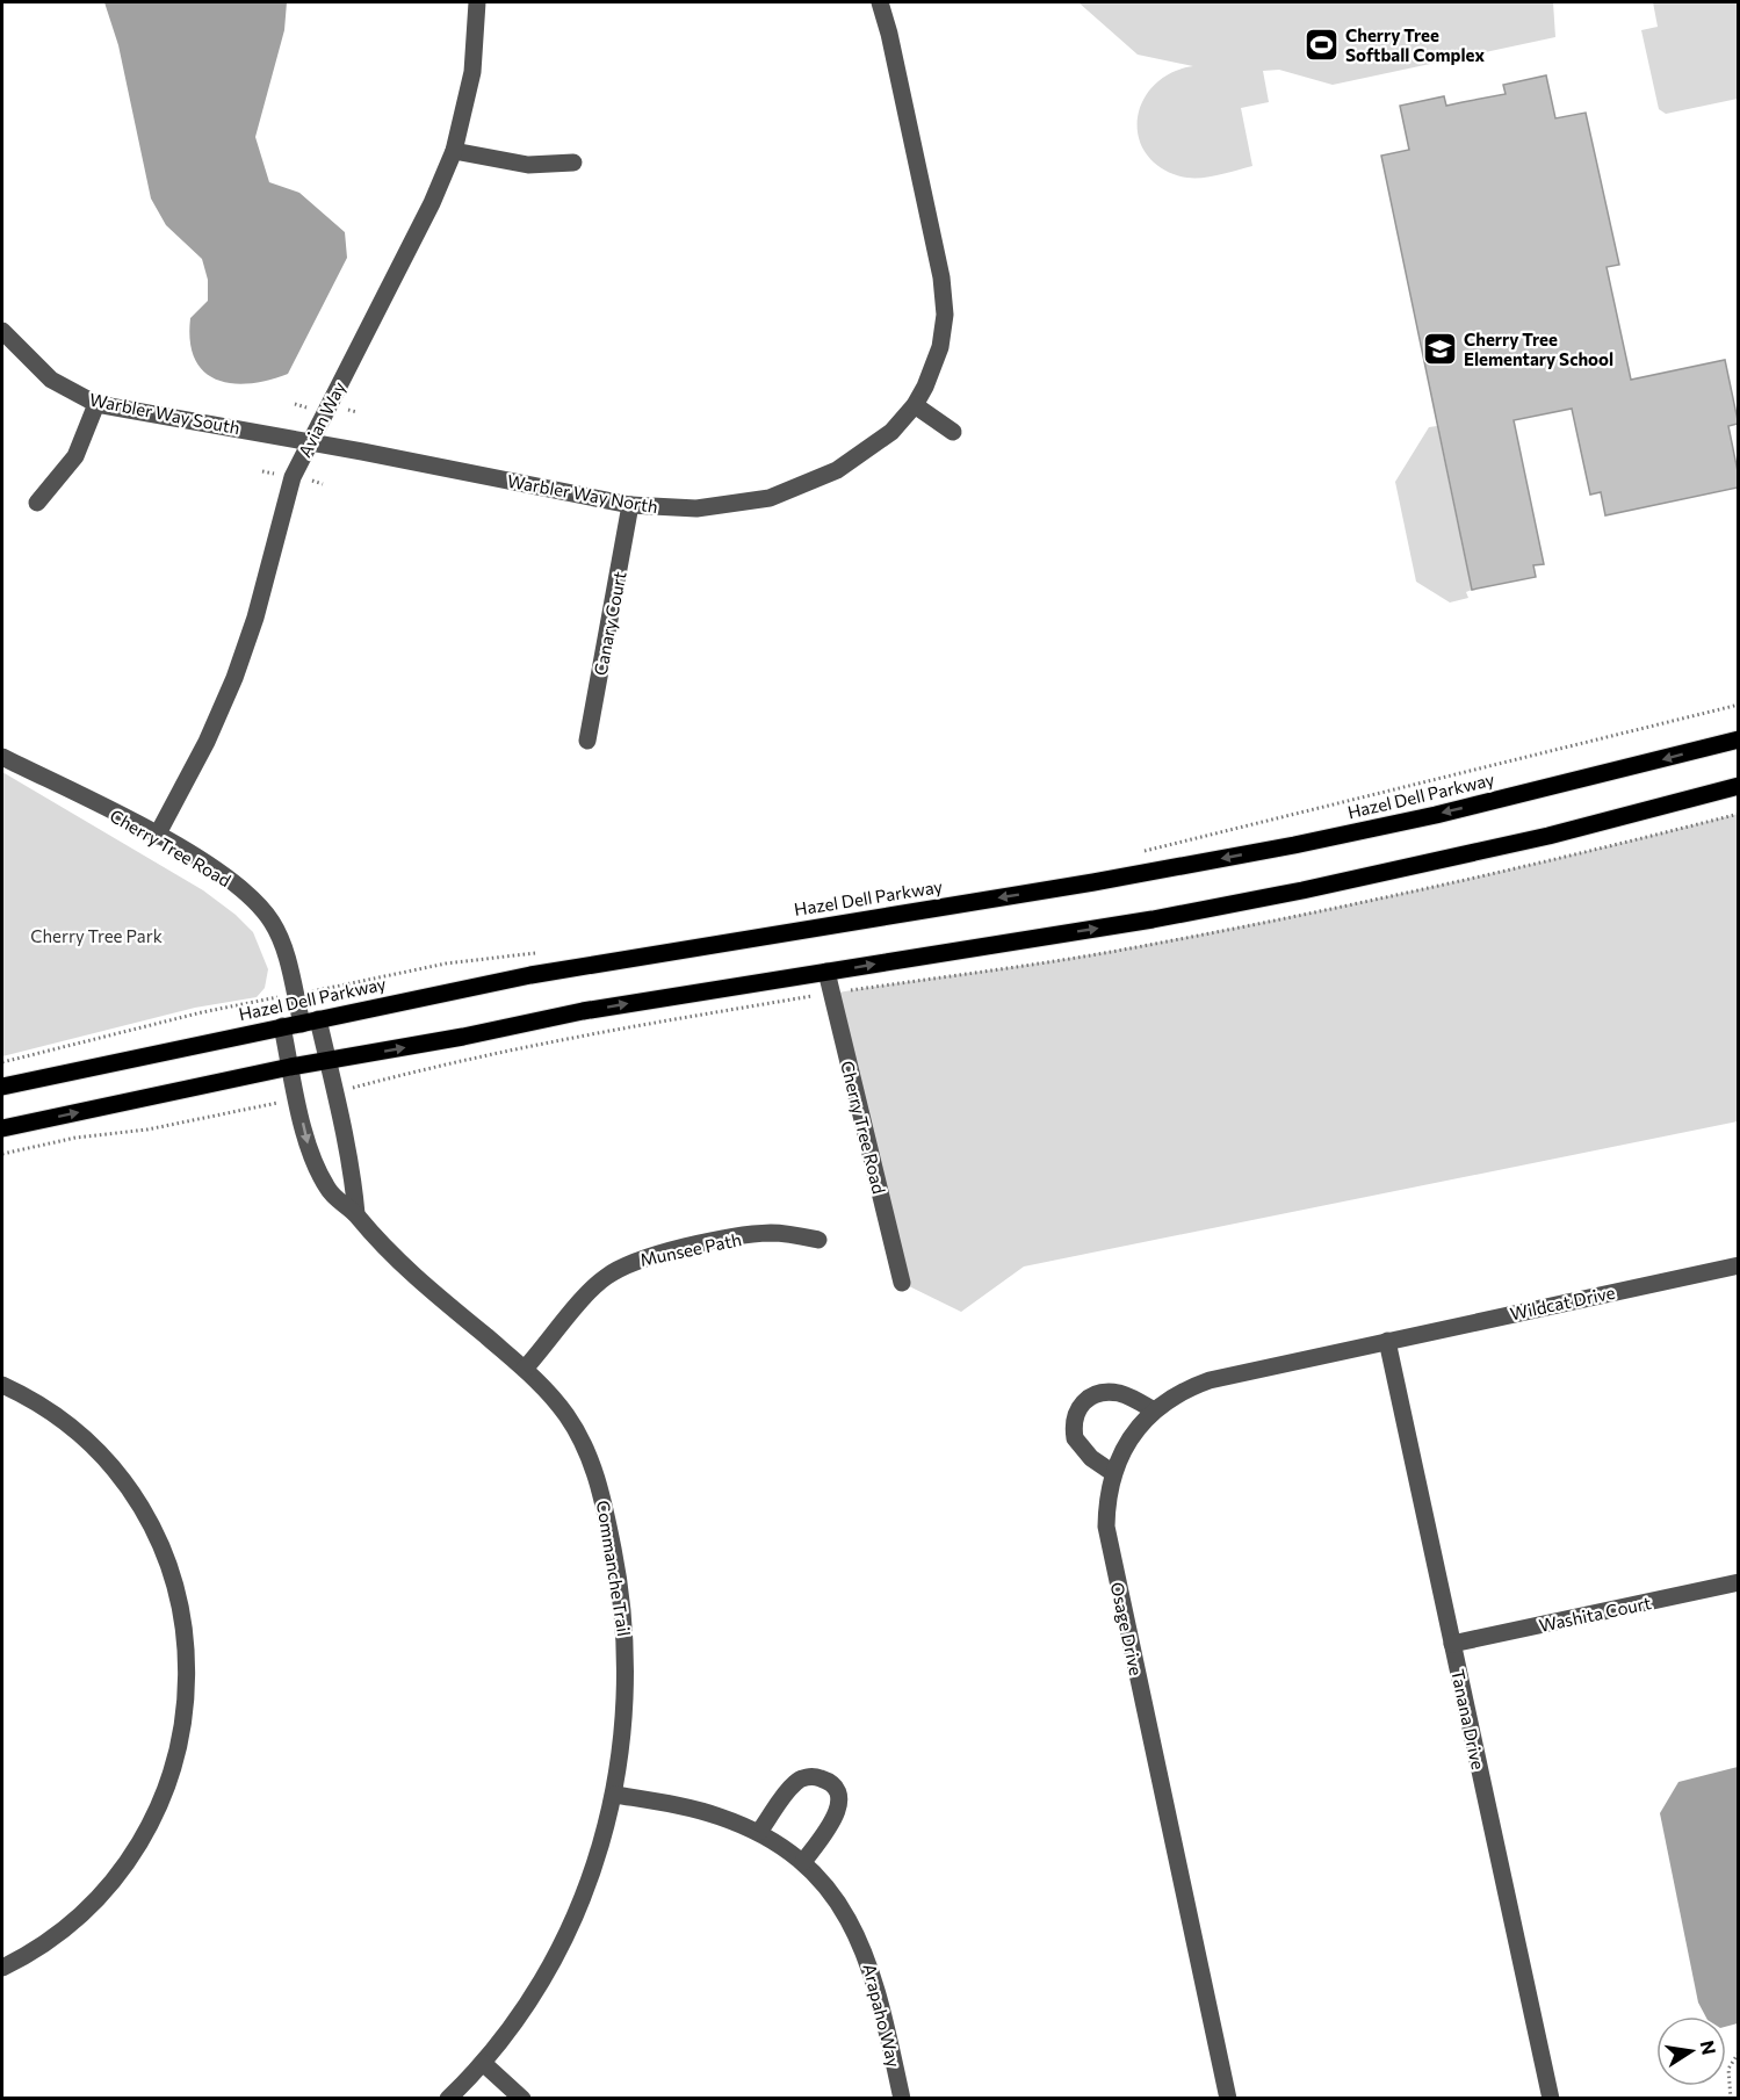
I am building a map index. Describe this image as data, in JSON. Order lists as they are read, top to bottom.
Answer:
{
  "streets": {
    "main road": ["Hazel Dell Parkway"],
    "street": [
      "Warbler Way South",
      "Avian Way",
      "Warbler Way North",
      "Canary Court",
      "Cherry Tree Road",
      "Munsee Path",
      "Wildcat Drive",
      "Commanche Trail",
      "Washita Court",
      "Osage Drive",
      "Tanana Drive",
      "Arapaho Way"
    ]
  },
  "crossings": [
    ["Warbler Way South", "Avian Way"],
    ["Warbler Way South", "Warbler Way North"],
    ["Avian Way", "Warbler Way North"],
    ["Avian Way", "Cherry Tree Road"],
    ["Warbler Way North", "Canary Court"],
    ["Hazel Dell Parkway", "Cherry Tree Road"],
    ["Hazel Dell Parkway", "Commanche Trail"],
    ["Munsee Path", "Commanche Trail"],
    ["Wildcat Drive", "Osage Drive"],
    ["Wildcat Drive", "Tanana Drive"],
    ["Commanche Trail", "Arapaho Way"],
    ["Washita Court", "Tanana Drive"],
    ["Osage Drive", "Tanana Drive"]
  ],
  "parks": ["Cherry Tree Park"],
  "places": {
    "sports": ["Cherry Tree Softball Complex"],
    "school or university": ["Cherry Tree Elementary School"]
  },
  "north": "right"
}
